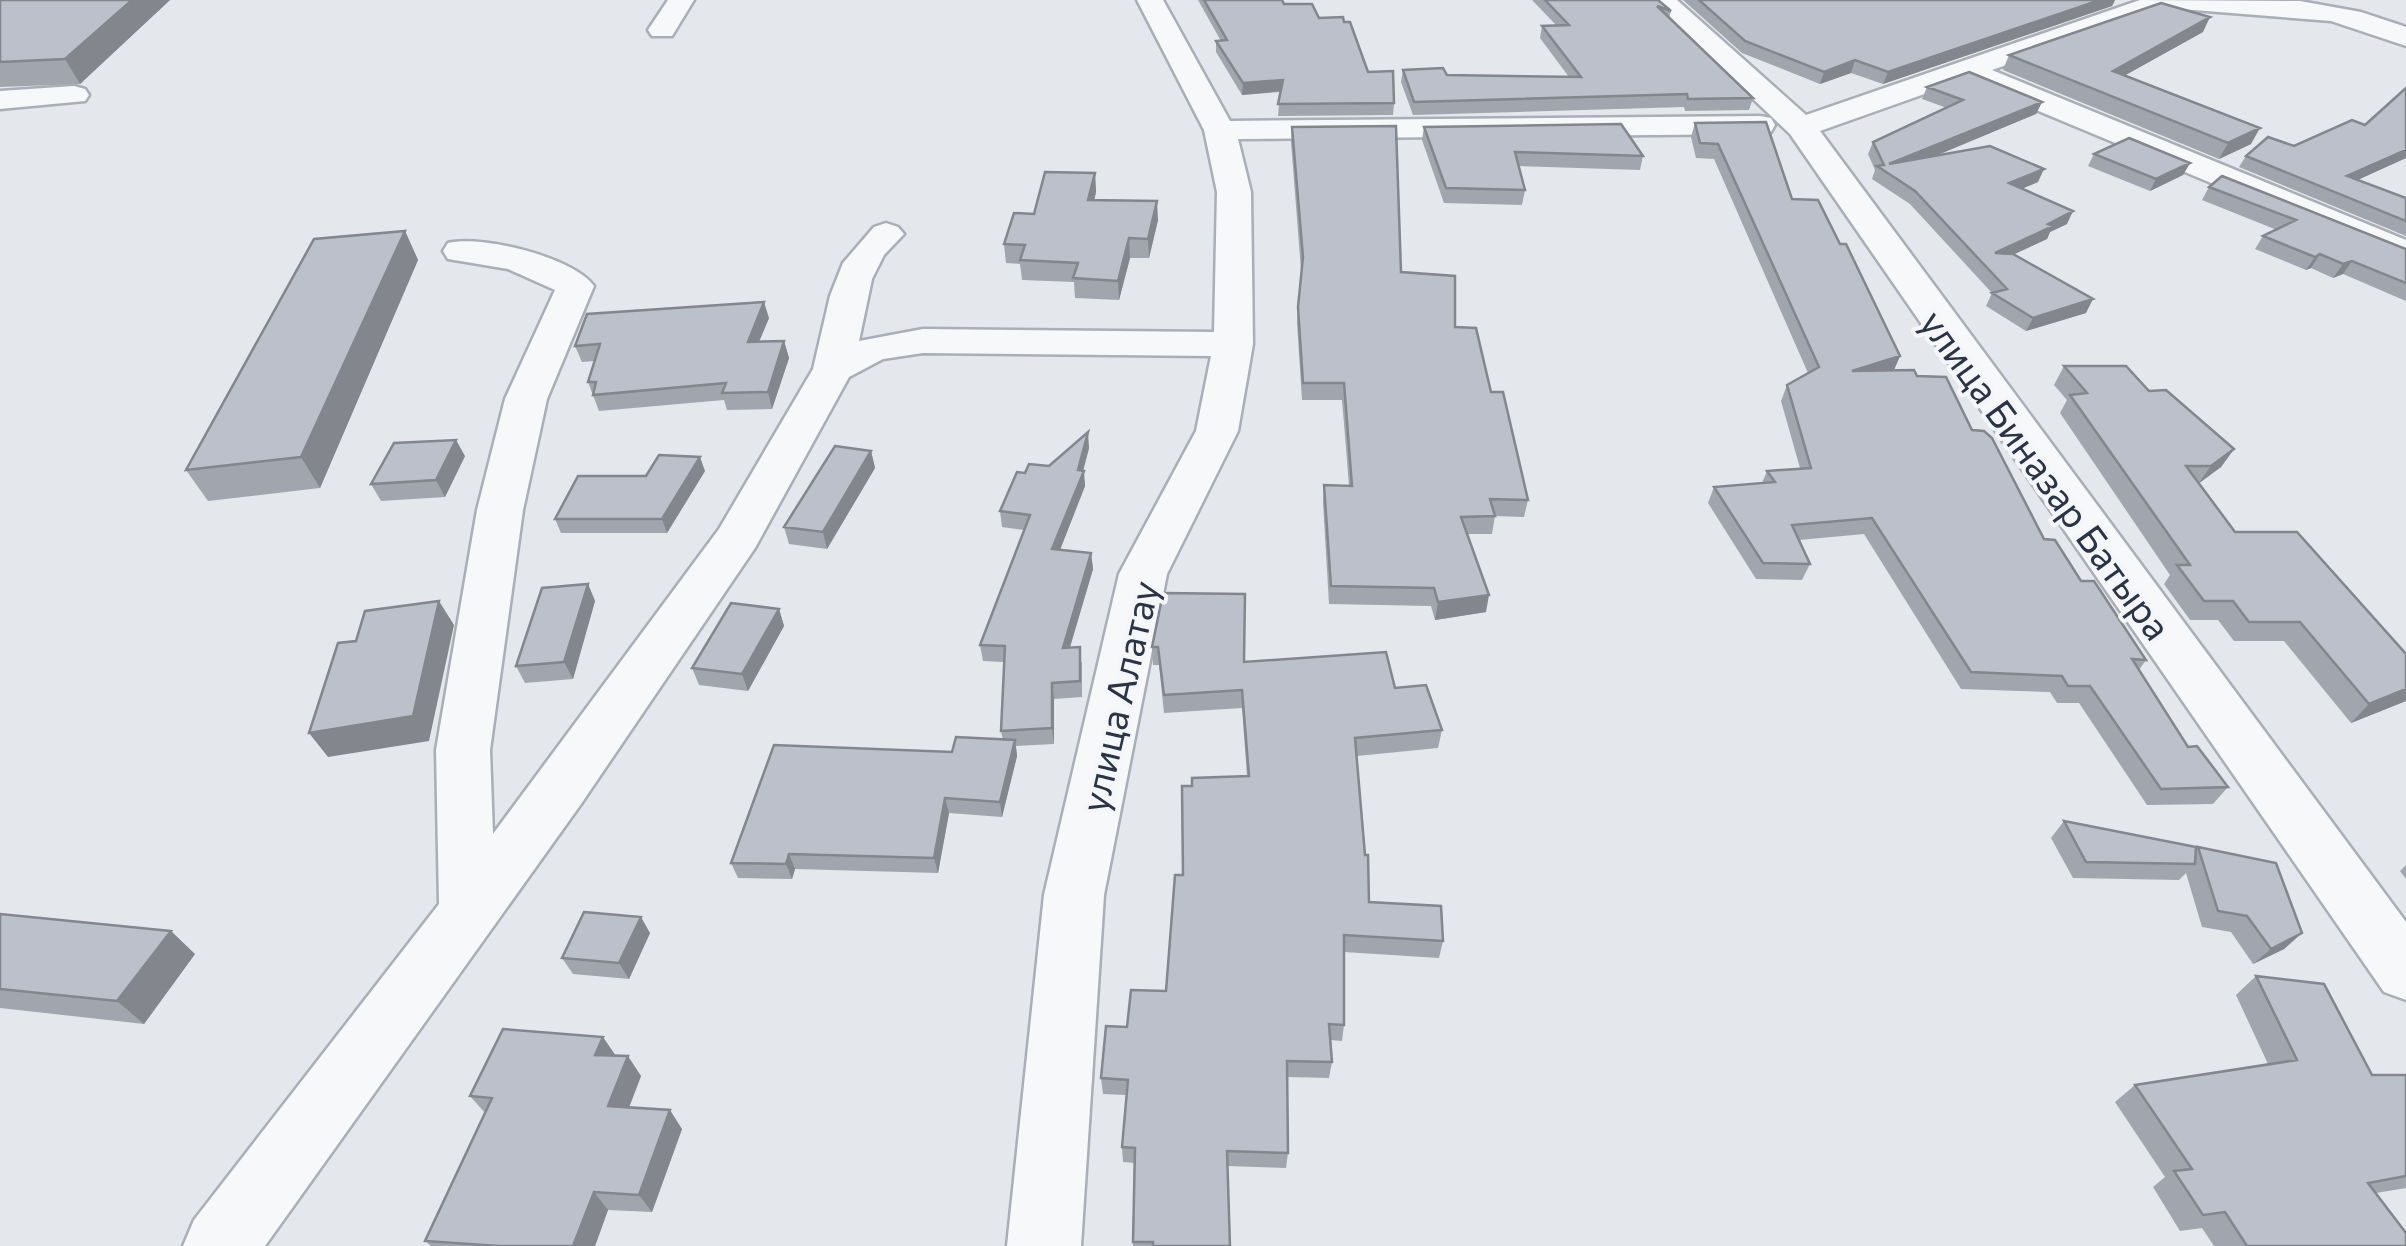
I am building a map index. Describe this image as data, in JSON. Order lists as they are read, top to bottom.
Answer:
{
  "streets": {
    "street": ["улица Биназар Батыра", "улица Алатау"]
  }
}
